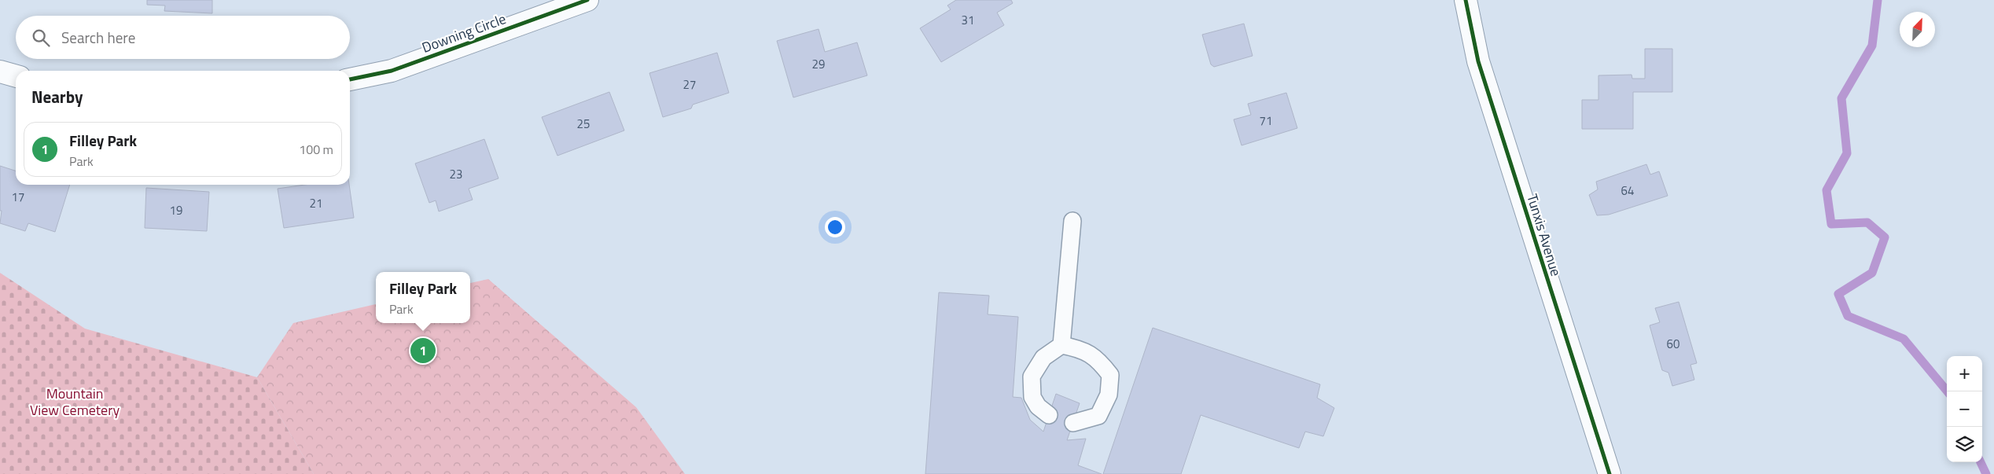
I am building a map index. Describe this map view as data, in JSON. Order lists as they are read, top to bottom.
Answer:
{
  "streets": {
    "main road": ["Downing Circle", "Tunxis Avenue"]
  },
  "parks": ["Mountain View Cemetery"],
  "house_numbers": [
    "31",
    "29",
    "27",
    "71",
    "25",
    "23",
    "64",
    "17",
    "21",
    "19",
    "60"
  ],
  "north": "top right",
  "page": {
    "search": "Search here",
    "heading": "Nearby",
    "list": [
      {
        "mark": "1",
        "name": "Filley Park",
        "note": "Park",
        "value": "100 m"
      }
    ],
    "popup": ["Filley Park", "Park"],
    "pins": "1",
    "map_buttons": ["+", "−"]
  }
}
